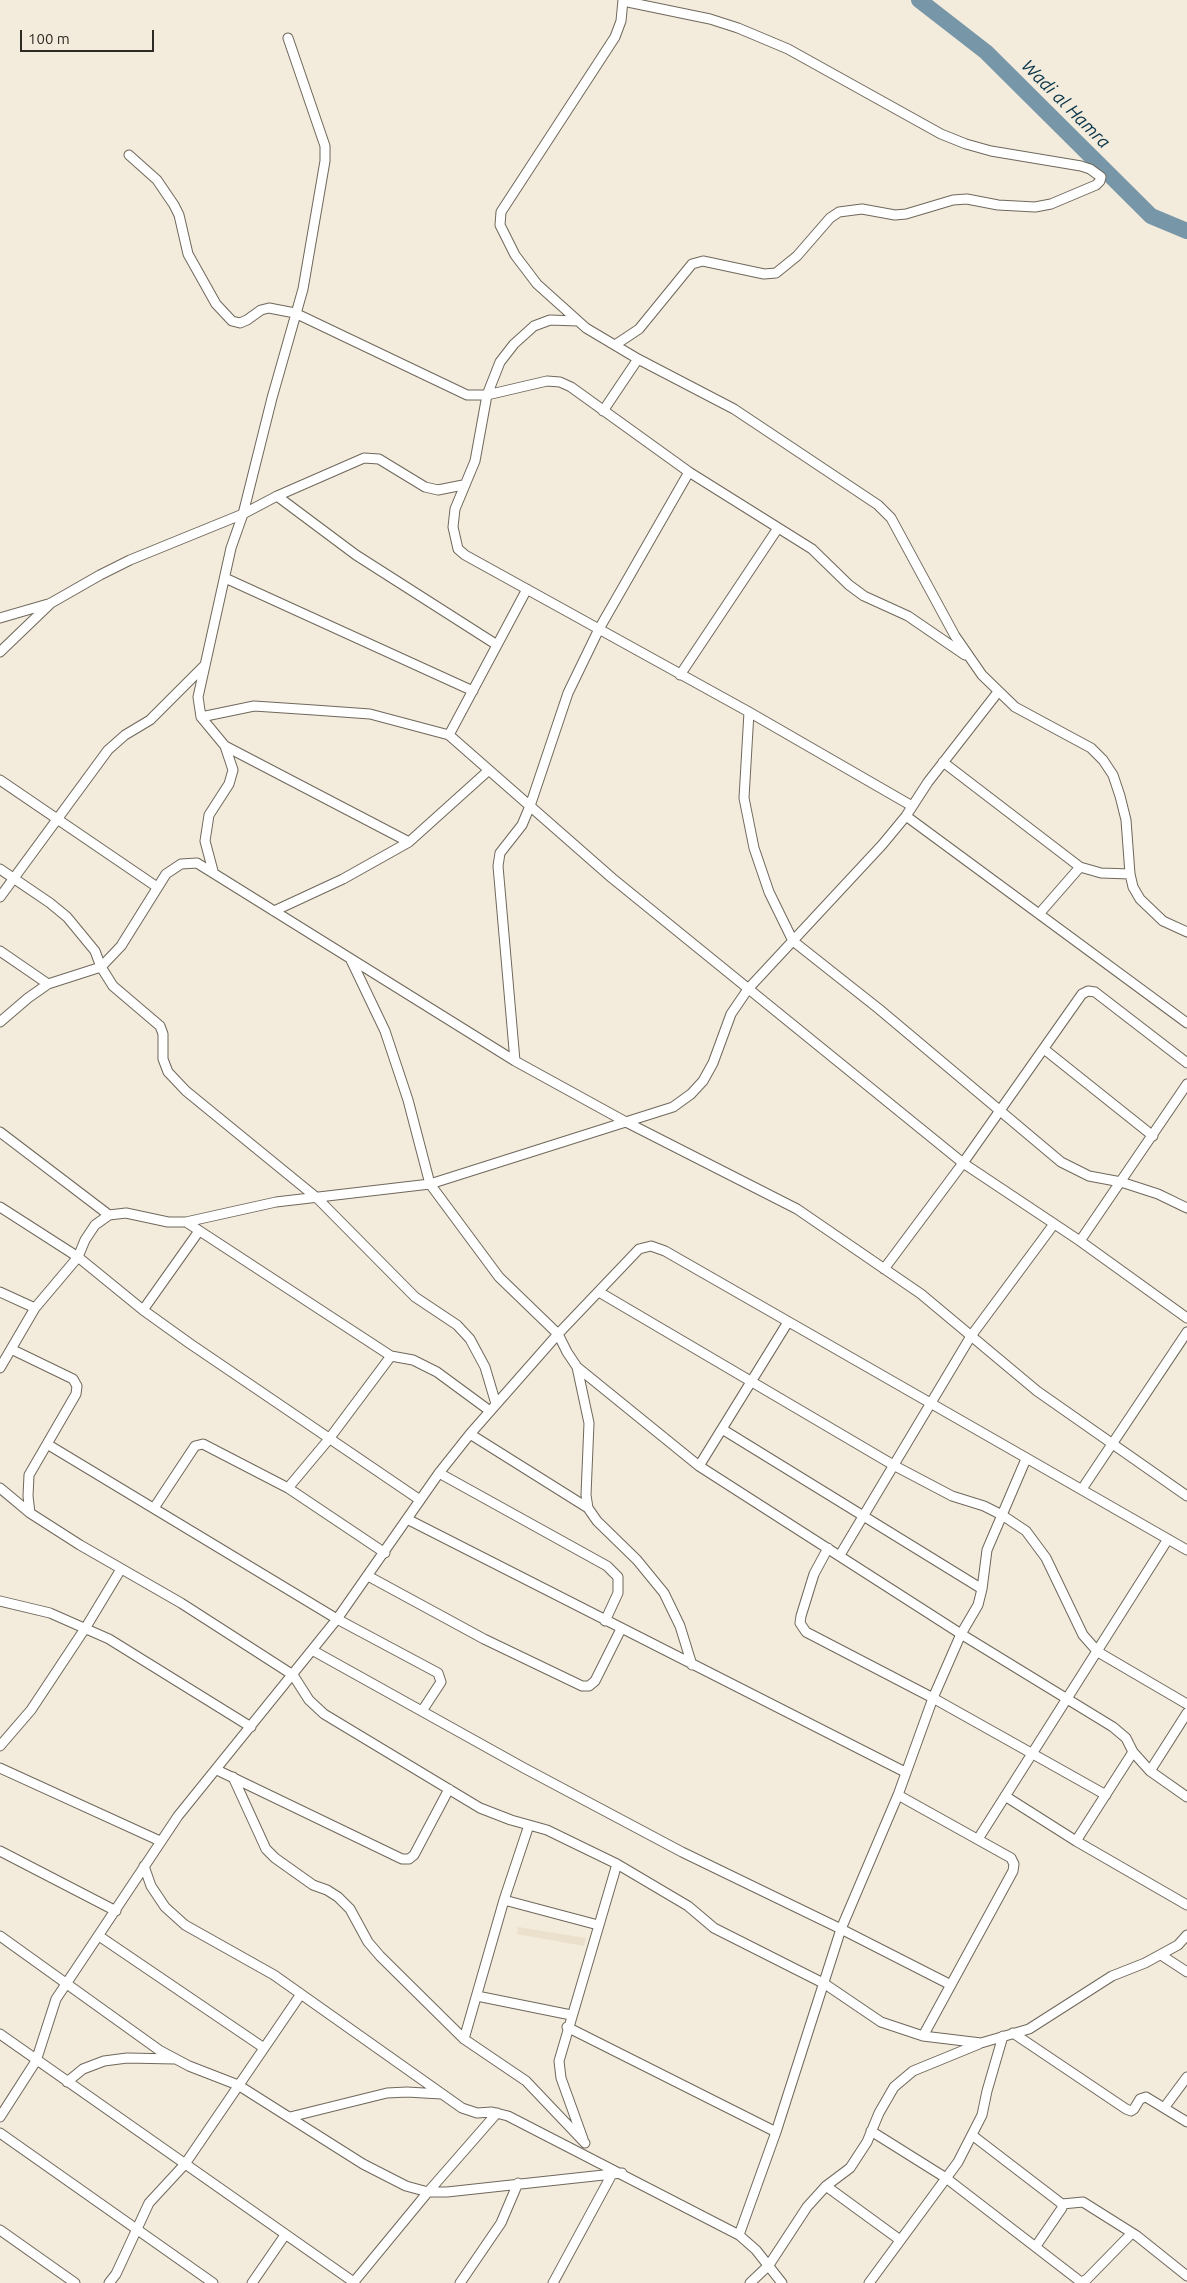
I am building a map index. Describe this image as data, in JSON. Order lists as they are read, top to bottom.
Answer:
{
  "water": ["Wadi al Hamra"],
  "scale_bar": "100 m"
}
